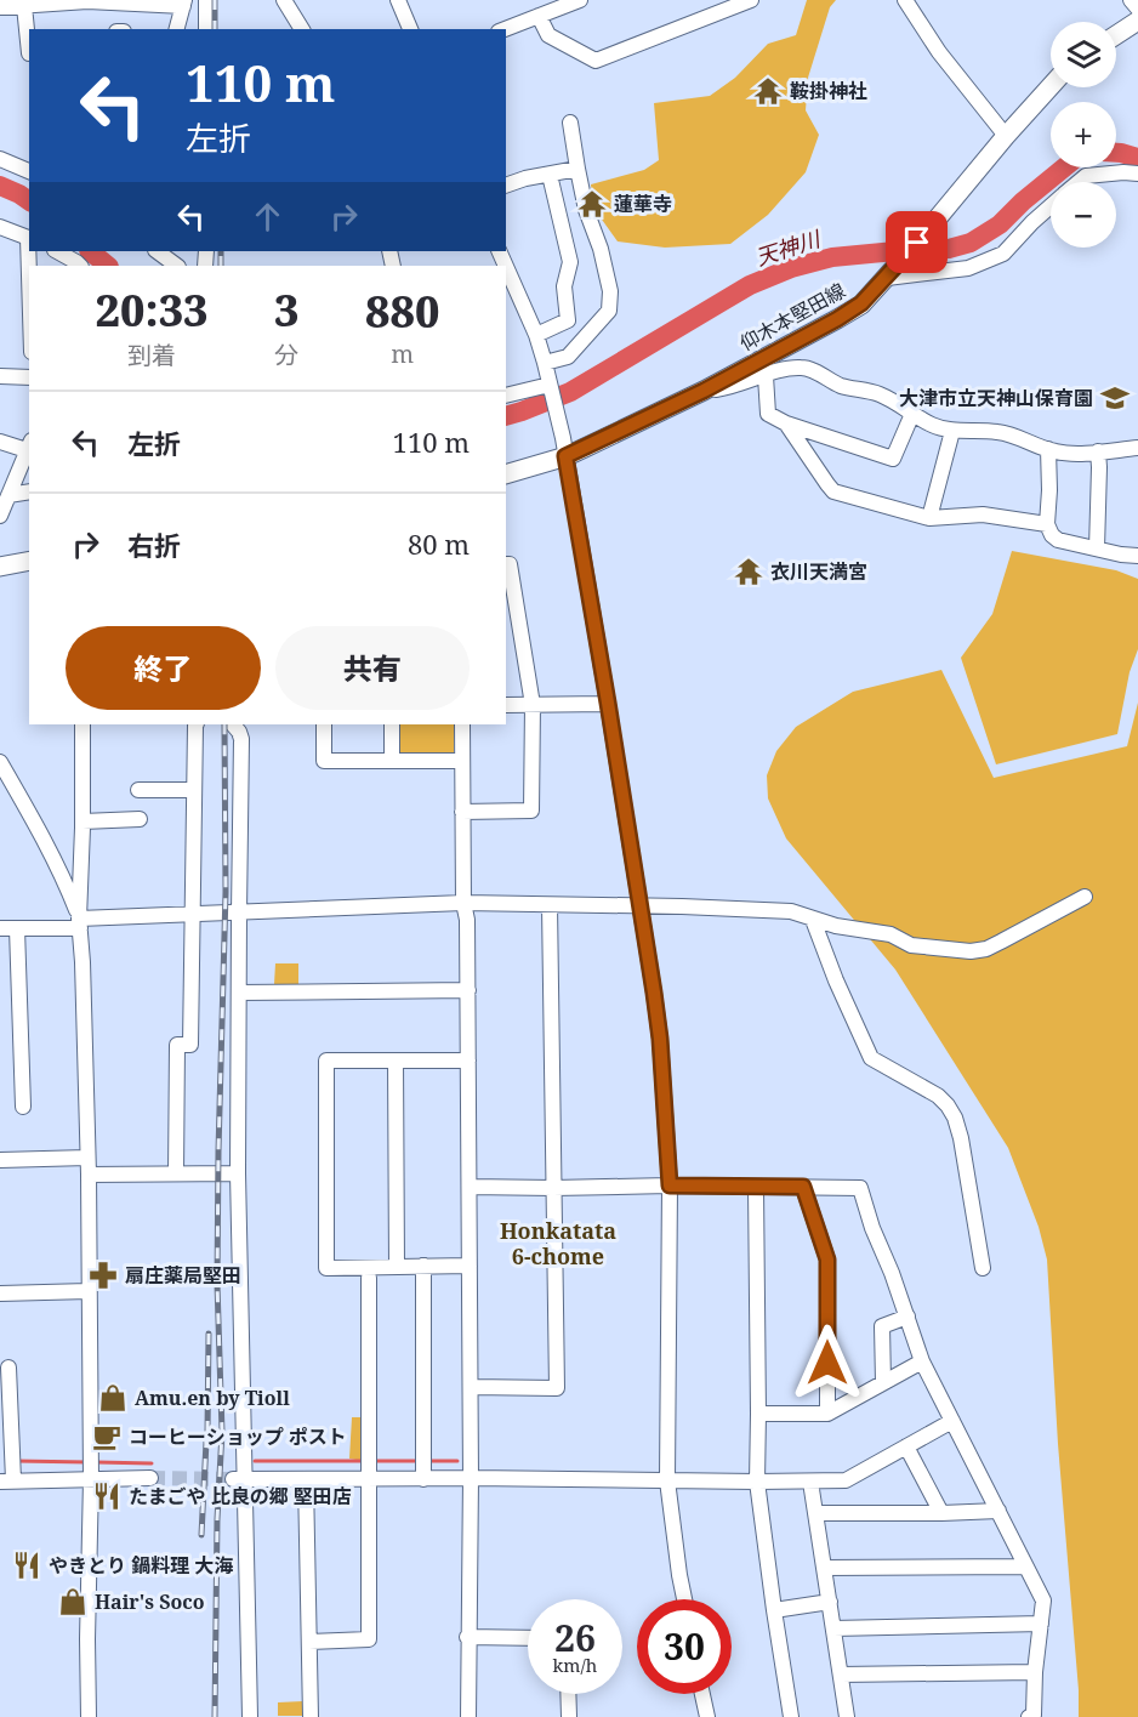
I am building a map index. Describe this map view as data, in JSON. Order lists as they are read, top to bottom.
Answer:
{
  "streets": {
    "main road": ["仰木本堅田線"]
  },
  "districts": ["Honkatata 6-chome"],
  "water": ["天神川"],
  "places": {
    "temple": ["鞍掛神社", "蓮華寺", "衣川天満宮"],
    "school or university": ["大津市立天神山保育園"],
    "pharmacy": ["扇庄薬局堅田"],
    "shop": ["Amu.en by Tioll", "Hair's Soco"],
    "cafe": ["コーヒーショップ ポスト"],
    "restaurant": ["たまごや 比良の郷 堅田店", "やきとり 鍋料理 大海"]
  },
  "page": {
    "map_buttons": ["+", "−"],
    "turn": ["110 m", "左折"],
    "eta": [
      "20:33",
      "到着",
      "3",
      "分",
      "880",
      "m"
    ],
    "list": [
      {
        "name": "左折",
        "value": "110 m"
      },
      {
        "name": "右折",
        "value": "80 m"
      }
    ],
    "buttons": ["終了", "共有"],
    "speed": "26 km/h",
    "limit": "30"
  }
}
